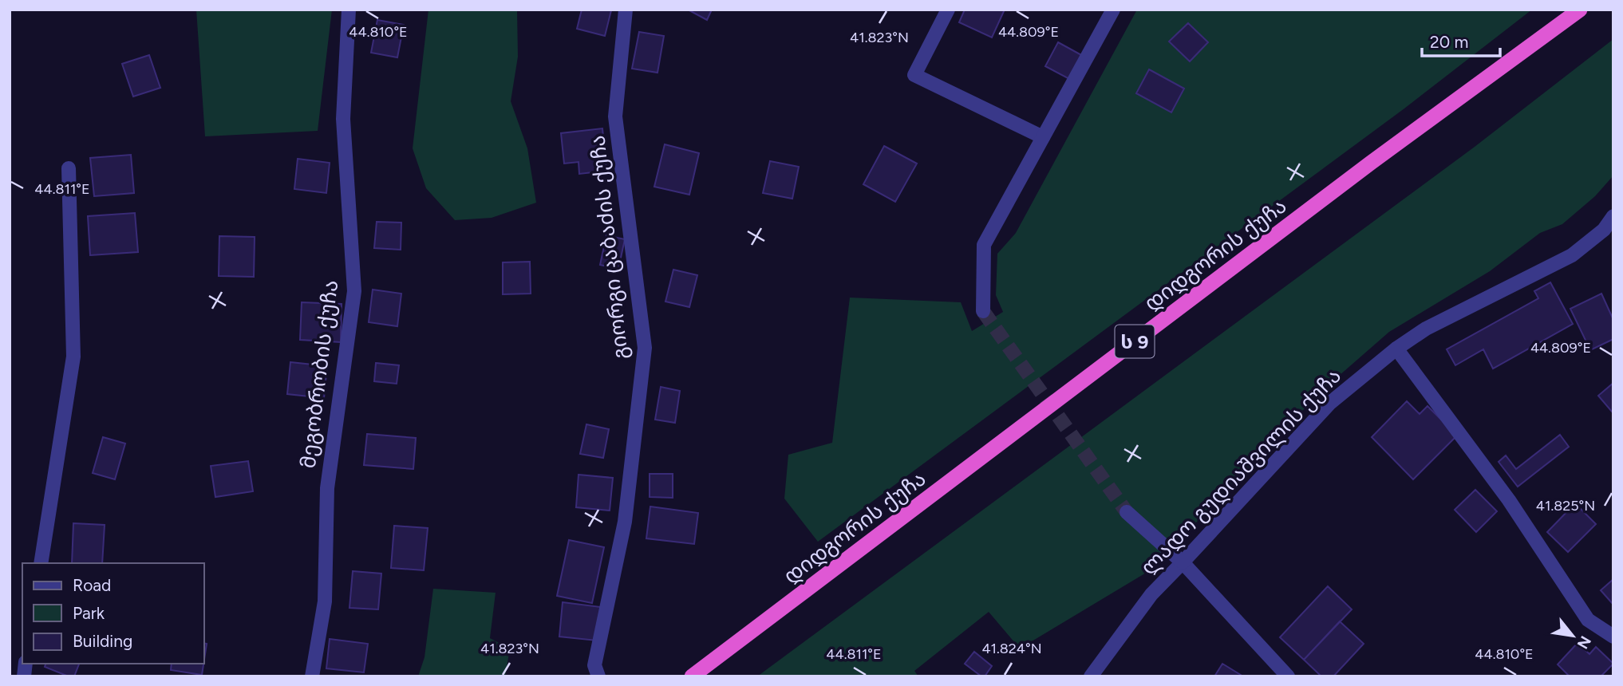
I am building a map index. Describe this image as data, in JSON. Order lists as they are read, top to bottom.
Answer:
{
  "streets": {
    "highway": ["დიდგორის ქუჩა", "ს 9"],
    "street": ["გიორგი ცაბაძის ქუჩა", "მეგობრობის ქუჩა", "ლადო გუდიაშვილის ქუჩა"]
  },
  "legend": ["Road", "Park", "Building"],
  "scale_bar": "20 m",
  "north": "bottom right",
  "coordinates": [
    "44.810°E",
    "44.809°E",
    "41.823°N",
    "44.811°E",
    "41.825°N",
    "41.824°N"
  ]
}
